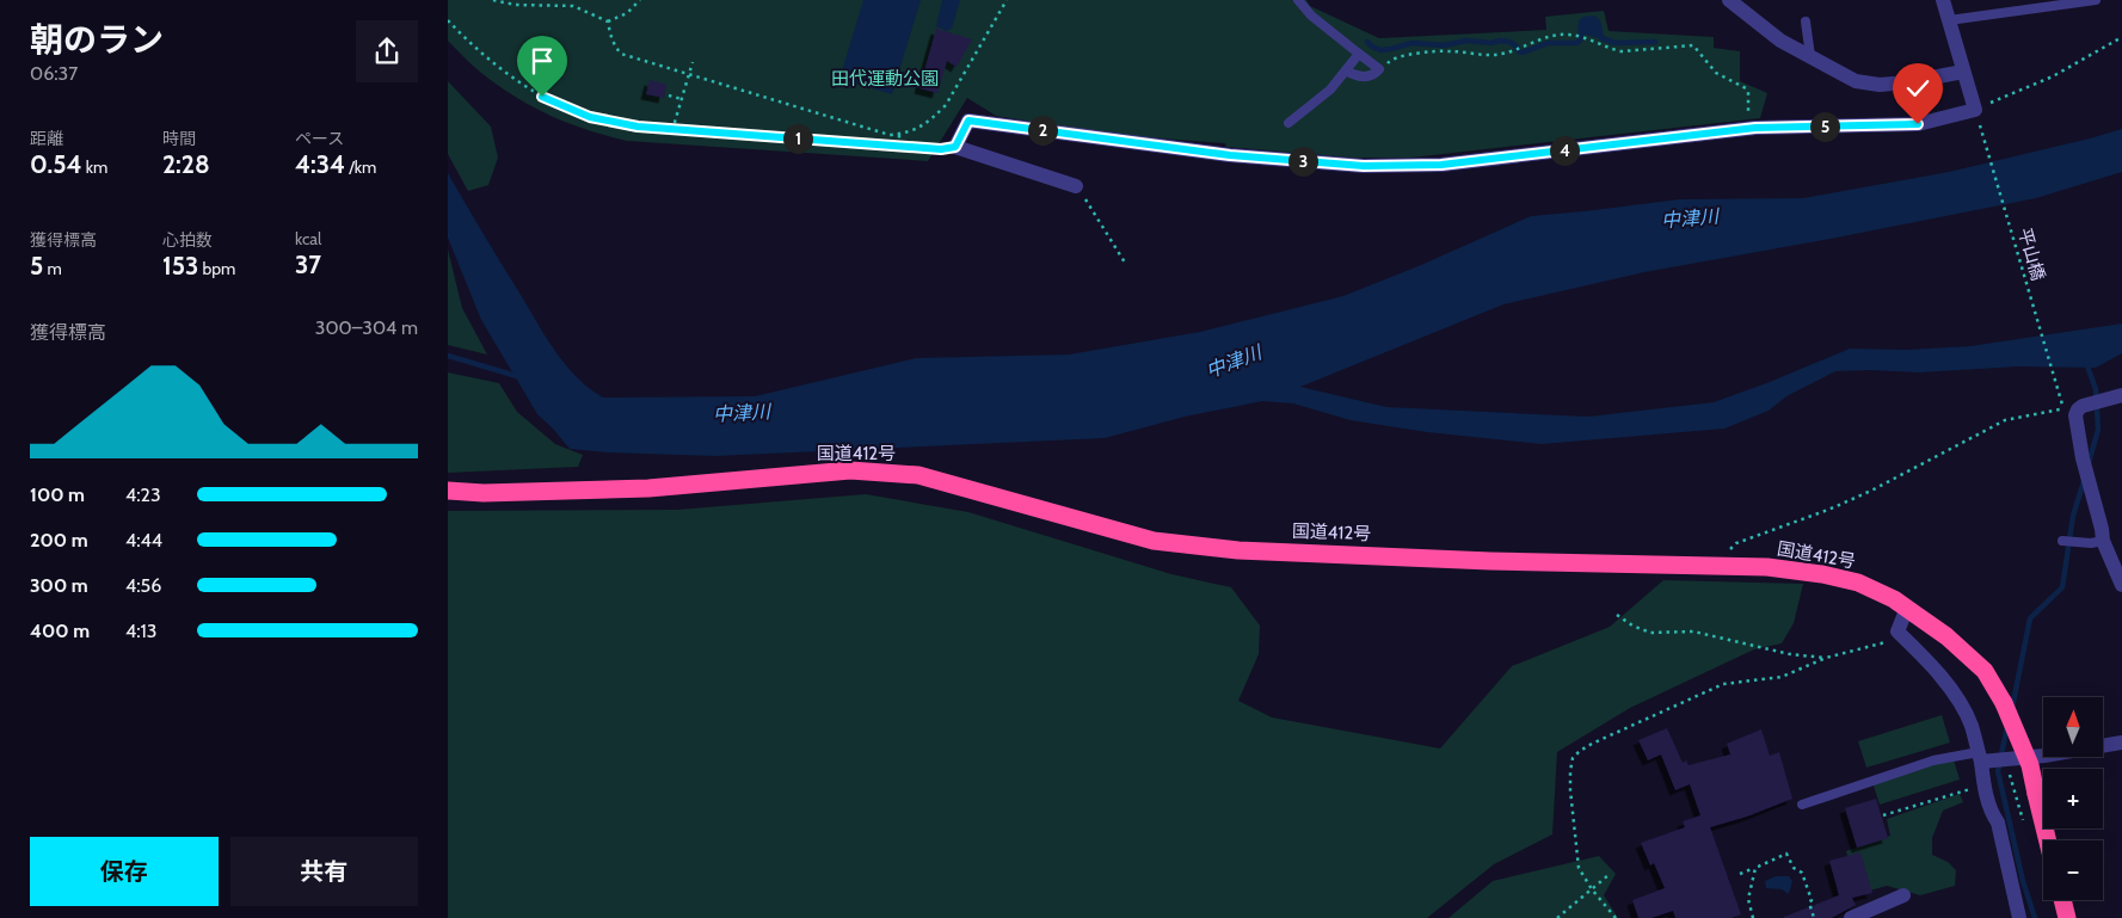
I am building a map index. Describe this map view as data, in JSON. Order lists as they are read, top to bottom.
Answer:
{
  "streets": {
    "highway": ["国道412号"],
    "path": ["平山橋"]
  },
  "crossings": [
    ["平山橋", "国道412号"]
  ],
  "water": ["中津川"],
  "parks": ["田代運動公園"],
  "north": "top",
  "page": {
    "heading": ["朝のラン", "06:37"],
    "stats": [
      ["距離", "0.54 km"],
      ["時間", "2:28"],
      ["ペース", "4:34 /km"],
      ["獲得標高", "5 m"],
      ["心拍数", "153 bpm"],
      ["kcal", "37"]
    ],
    "pins": [
      "5",
      "2",
      "1",
      "4",
      "3"
    ],
    "chart": ["獲得標高", "300–304 m"],
    "list": [
      {
        "name": "100 m",
        "note": "4:23"
      },
      {
        "name": "200 m",
        "note": "4:44"
      },
      {
        "name": "300 m",
        "note": "4:56"
      },
      {
        "name": "400 m",
        "note": "4:13"
      }
    ],
    "map_buttons": ["+", "−"],
    "buttons": ["保存", "共有"]
  }
}
